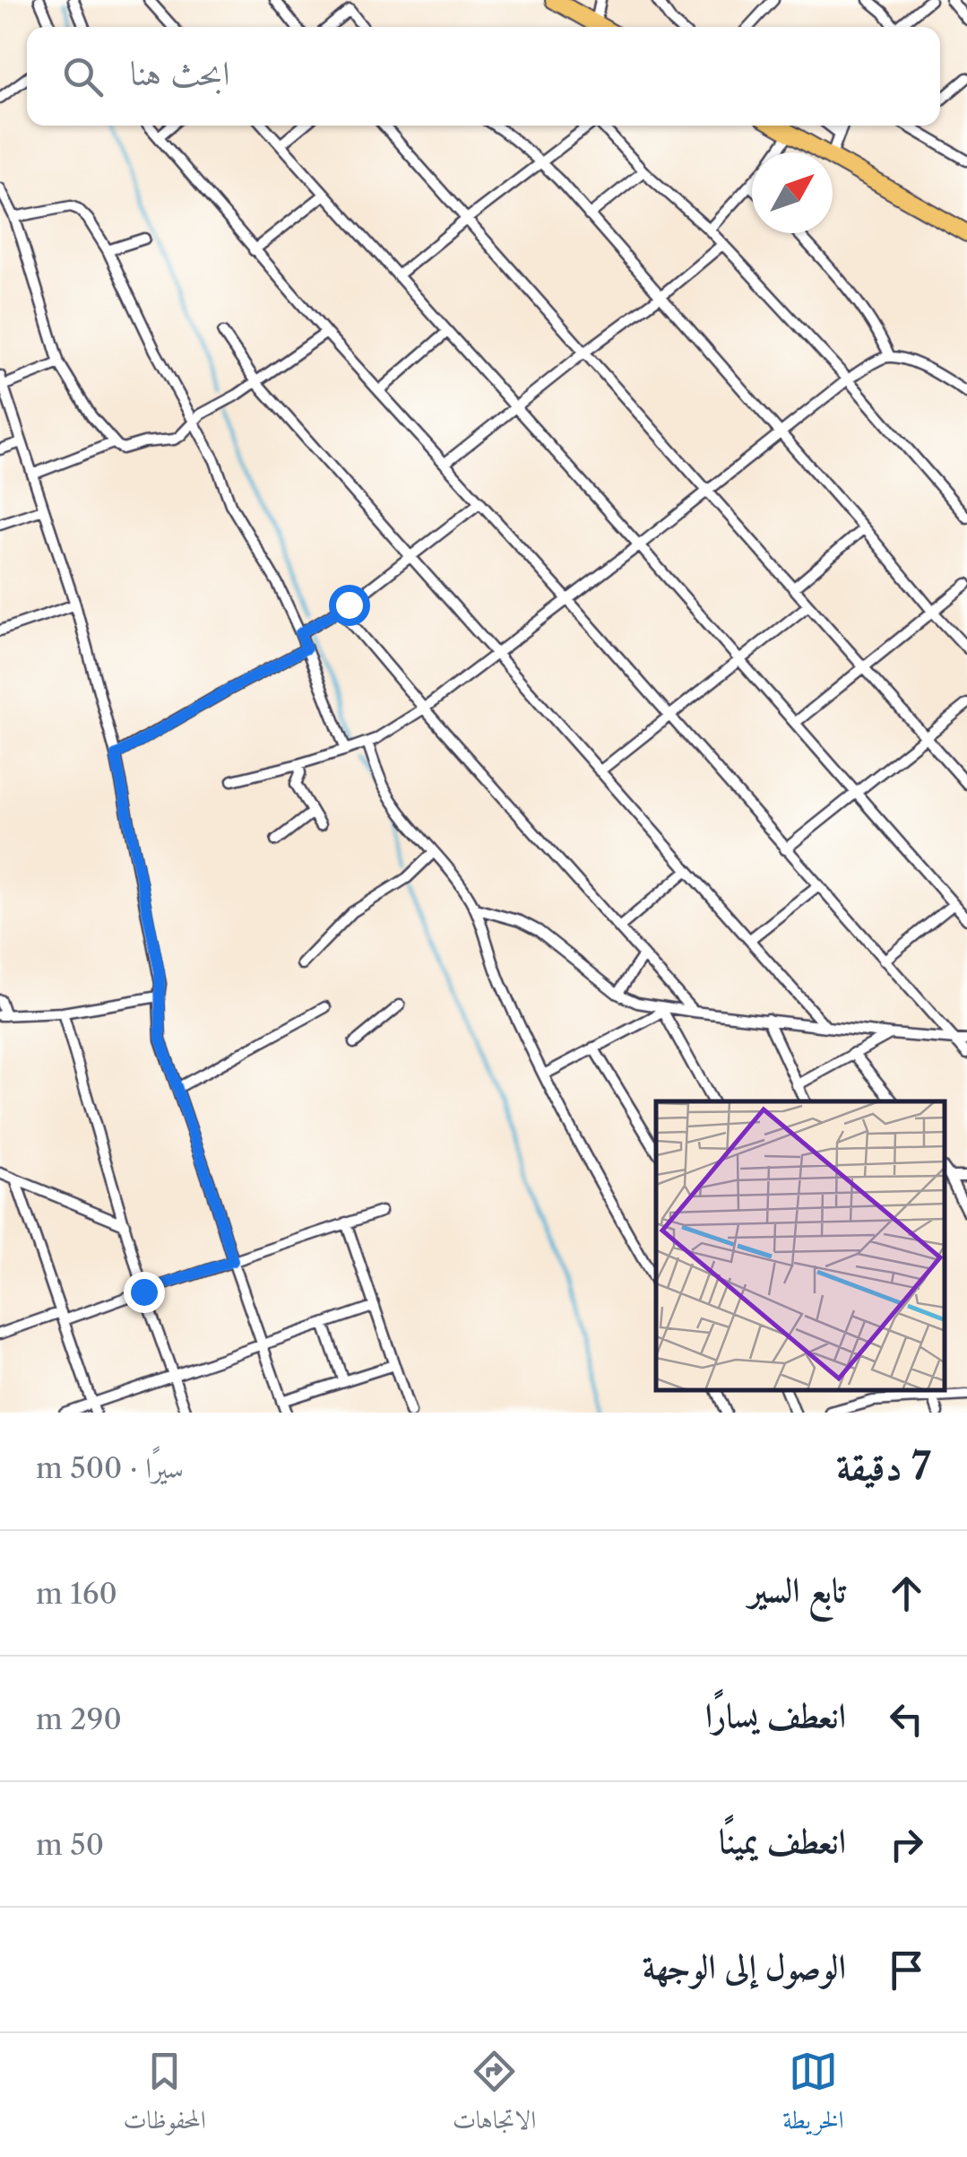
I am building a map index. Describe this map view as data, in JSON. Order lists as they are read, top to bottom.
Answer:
{
  "north": "top right",
  "page": {
    "search": "ابحث هنا",
    "heading": ["7 دقيقة", "سيرًا · 500 m"],
    "list": [
      ["تابع السير", "160 m"],
      ["انعطف يسارًا", "290 m"],
      ["انعطف يمينًا", "50 m"],
      "الوصول إلى الوجهة"
    ],
    "nav": ["الخريطة", "الاتجاهات", "المحفوظات"]
  }
}
